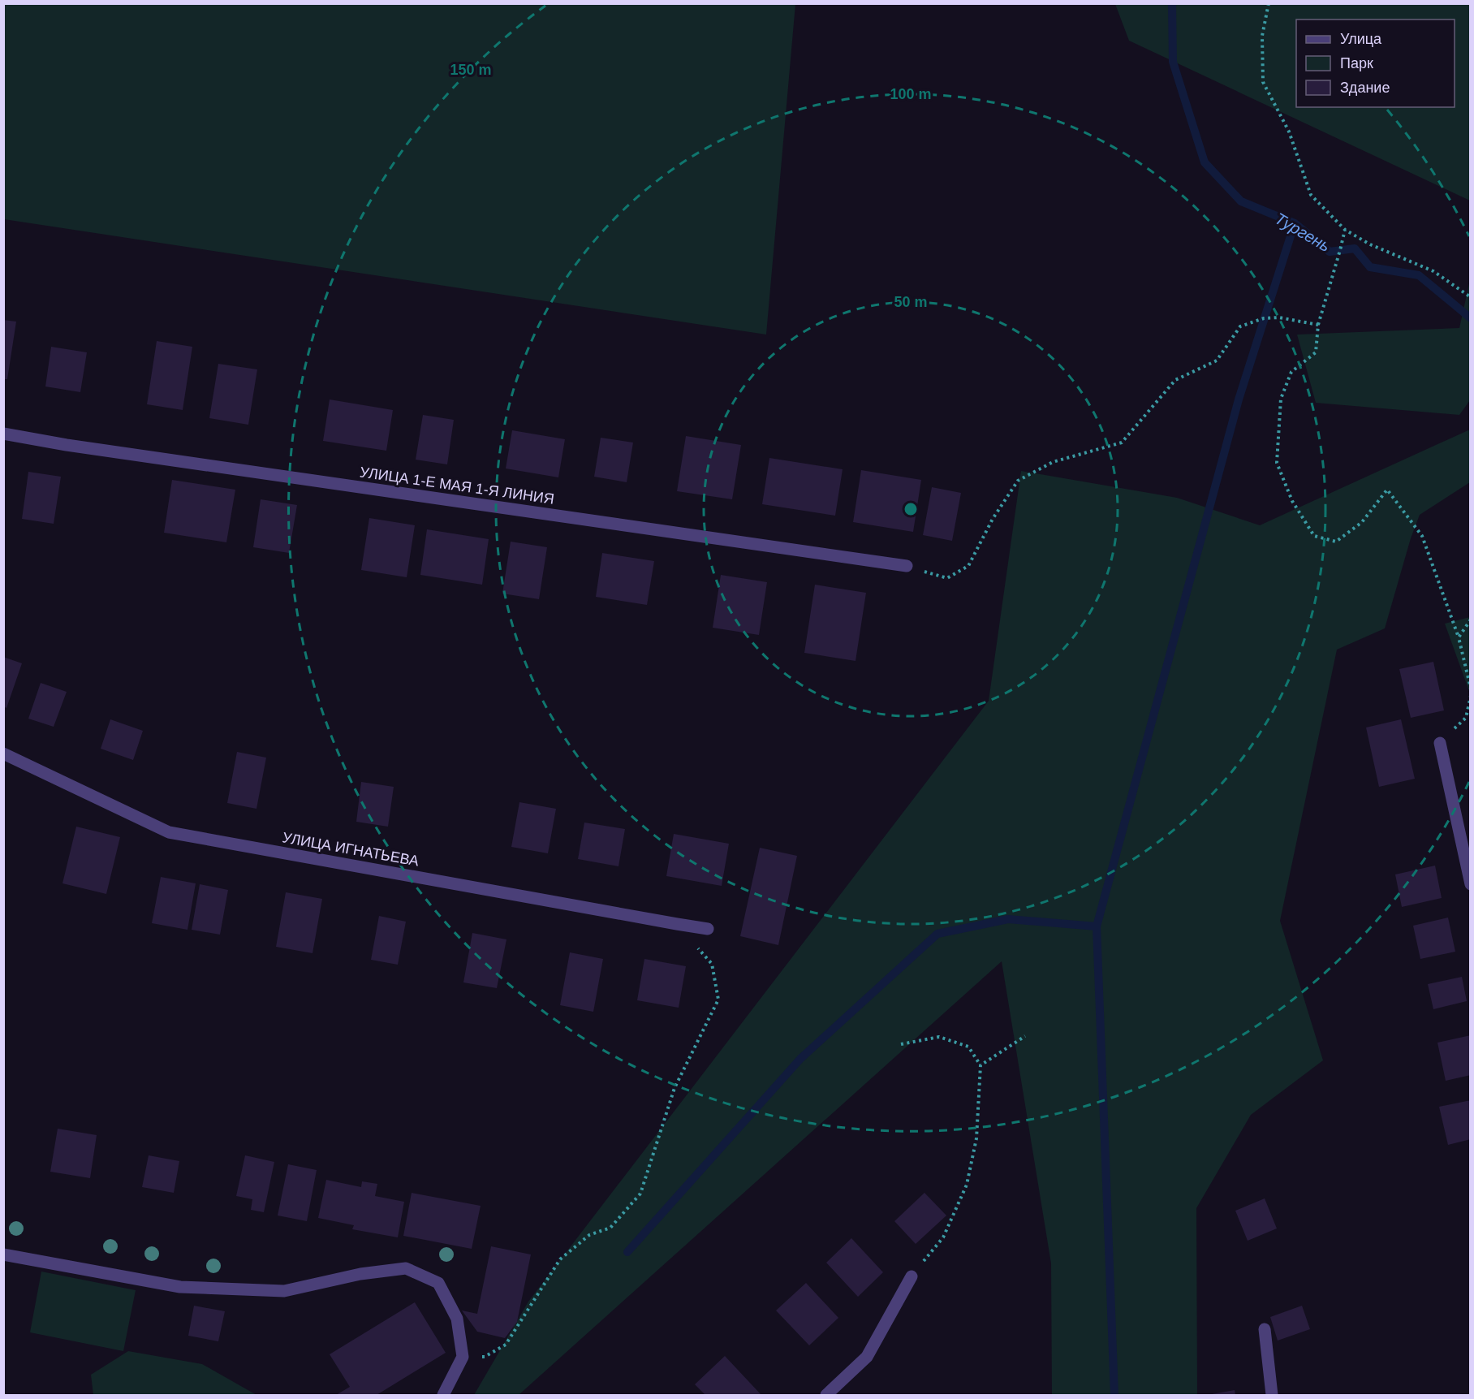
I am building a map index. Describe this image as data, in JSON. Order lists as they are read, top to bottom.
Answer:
{
  "streets": {
    "street": ["УЛИЦА 1-Е МАЯ 1-Я ЛИНИЯ", "УЛИЦА ИГНАТЬЕВА"]
  },
  "water": ["Тургень"],
  "legend": ["Улица", "Парк", "Здание"],
  "rings": ["150 m", "100 m", "50 m"]
}
